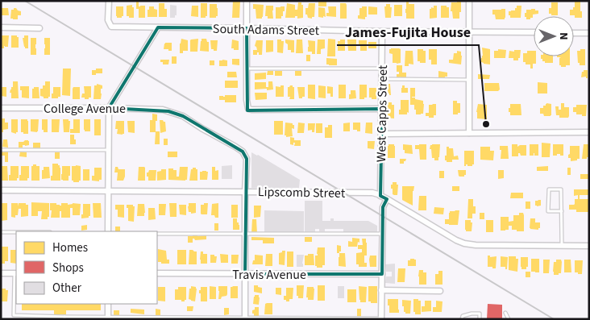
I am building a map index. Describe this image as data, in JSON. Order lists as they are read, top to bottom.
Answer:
{
  "streets": {
    "street": [
      "South Adams Street",
      "College Avenue",
      "West Capps Street",
      "Lipscomb Street",
      "Travis Avenue"
    ]
  },
  "crossings": [
    ["South Adams Street", "West Capps Street"],
    ["College Avenue", "Lipscomb Street"],
    ["College Avenue", "Travis Avenue"],
    ["West Capps Street", "Lipscomb Street"]
  ],
  "places": ["James-Fujita House"],
  "legend": ["Homes", "Shops", "Other"],
  "north": "right"
}
